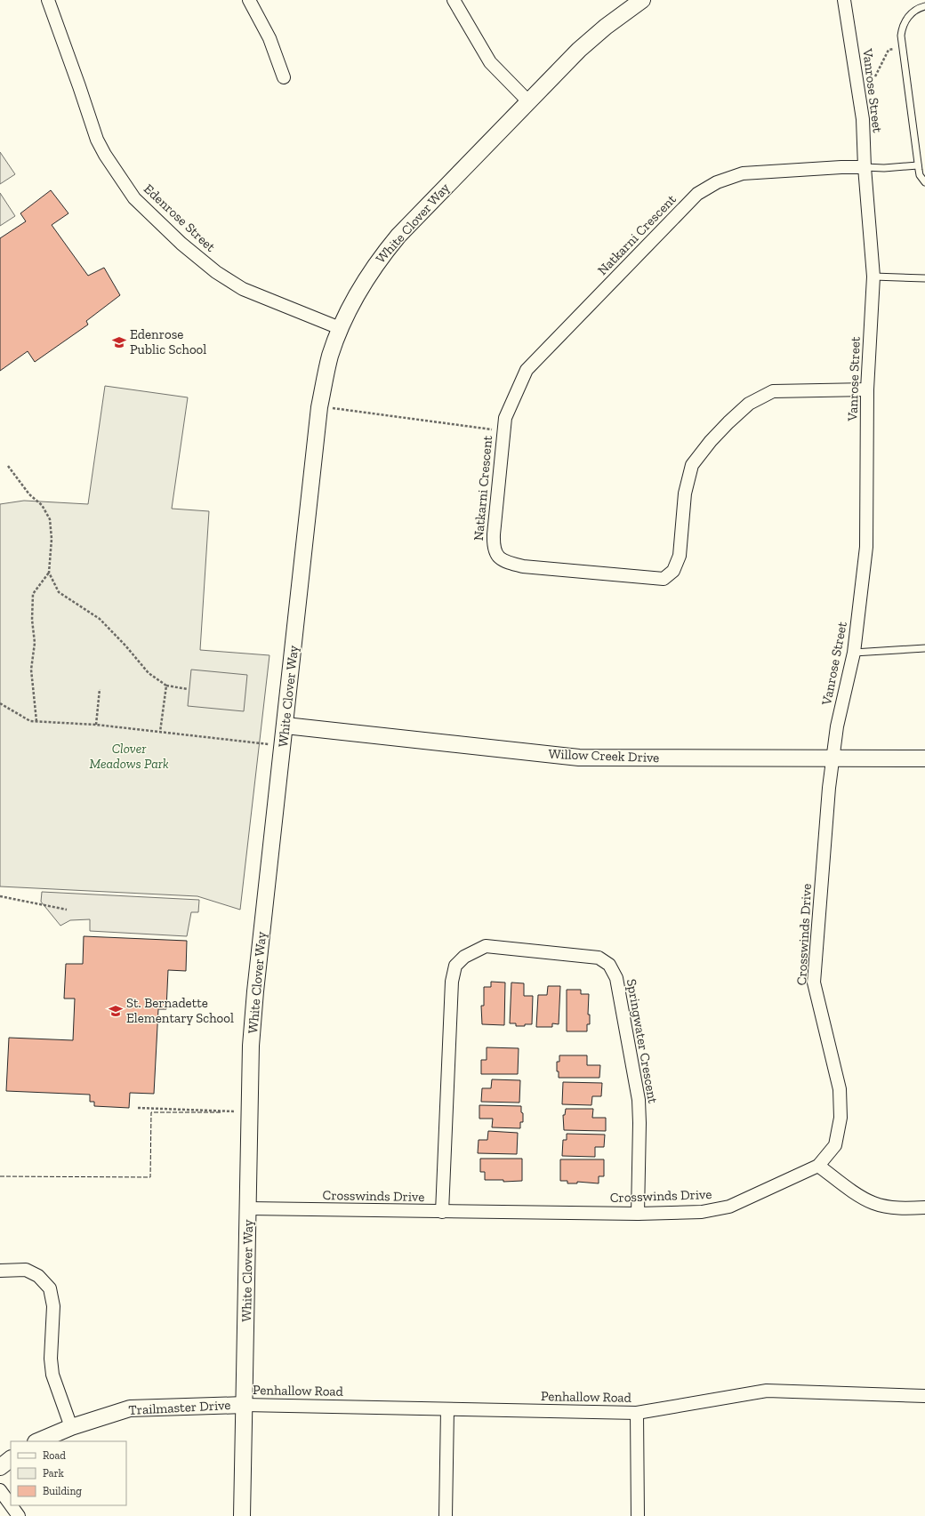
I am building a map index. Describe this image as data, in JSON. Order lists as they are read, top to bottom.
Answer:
{
  "streets": {
    "street": [
      "Vanrose Street",
      "Edenrose Street",
      "White Clover Way",
      "Natkarni Crescent",
      "Willow Creek Drive",
      "Crosswinds Drive",
      "Springwater Crescent",
      "Penhallow Road",
      "Trailmaster Drive"
    ]
  },
  "crossings": [
    ["Vanrose Street", "Natkarni Crescent"],
    ["Vanrose Street", "Willow Creek Drive"],
    ["Vanrose Street", "Crosswinds Drive"],
    ["Edenrose Street", "White Clover Way"],
    ["White Clover Way", "Willow Creek Drive"],
    ["White Clover Way", "Crosswinds Drive"],
    ["White Clover Way", "Penhallow Road"],
    ["White Clover Way", "Trailmaster Drive"],
    ["Willow Creek Drive", "Crosswinds Drive"],
    ["Crosswinds Drive", "Springwater Crescent"],
    ["Penhallow Road", "Trailmaster Drive"]
  ],
  "parks": ["Clover Meadows Park"],
  "places": {
    "school or university": ["Edenrose Public School", "St. Bernadette Elementary School"]
  },
  "legend": ["Road", "Park", "Building"]
}
